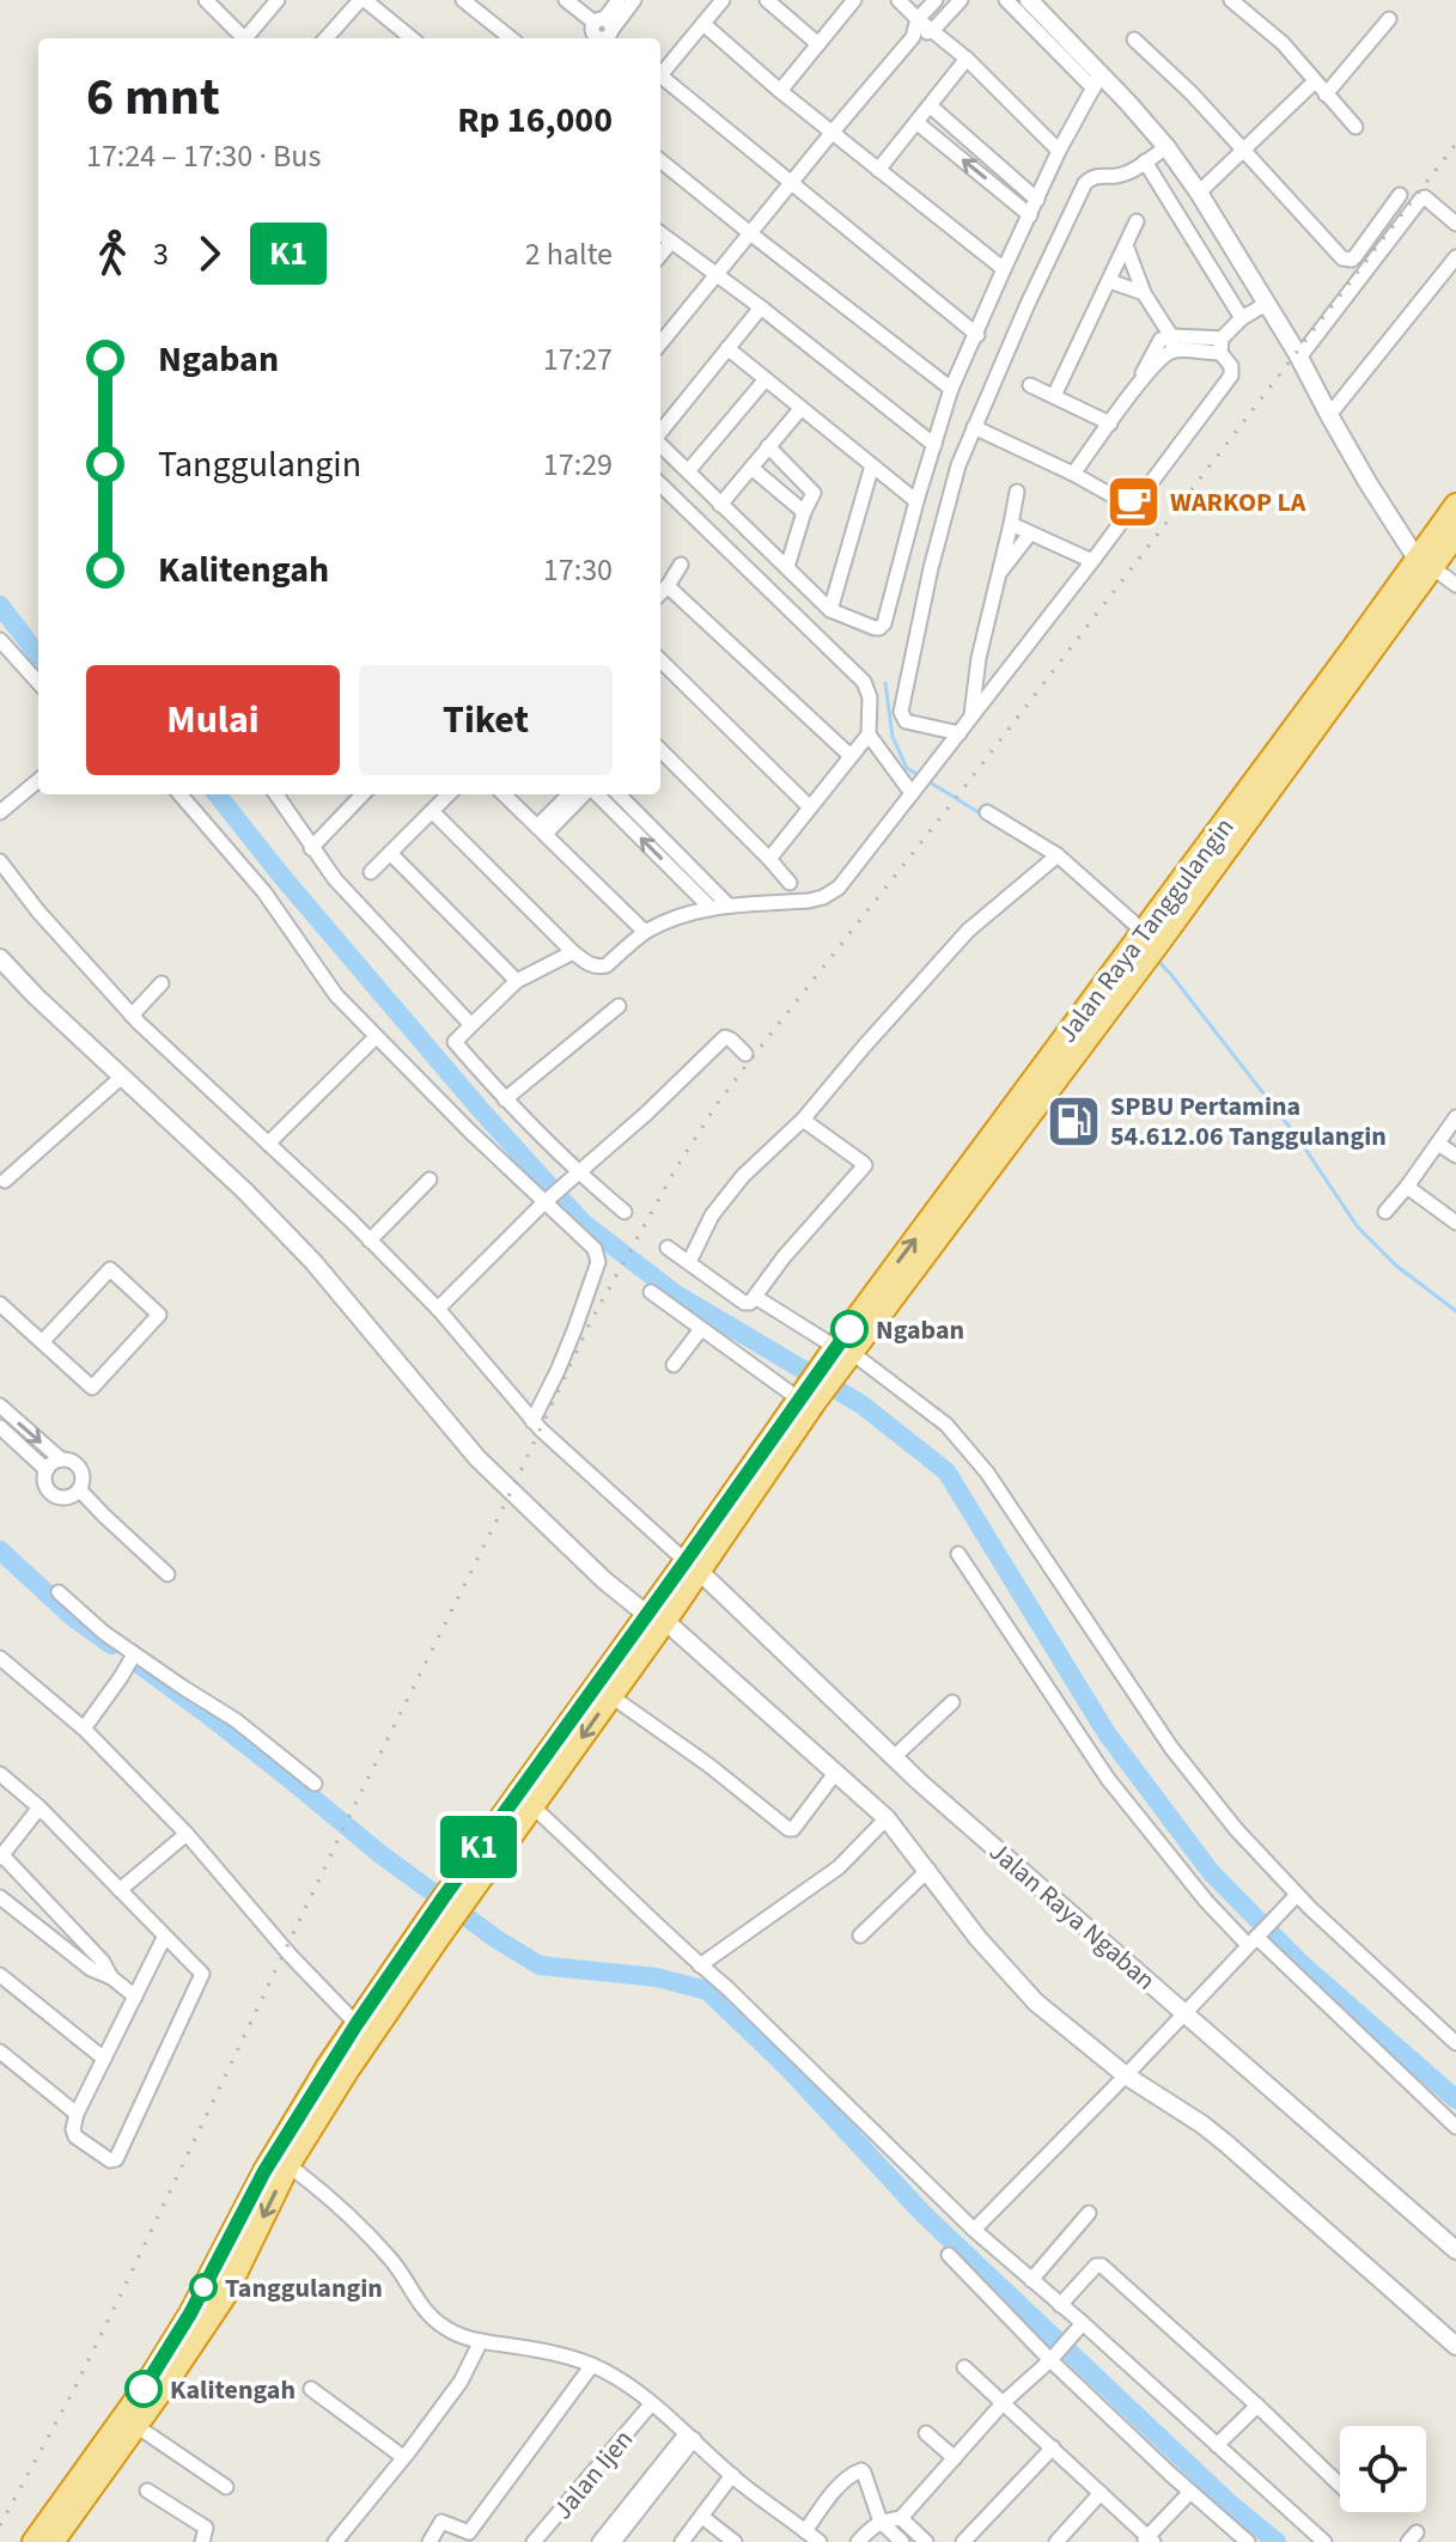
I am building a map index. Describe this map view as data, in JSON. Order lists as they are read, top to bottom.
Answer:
{
  "streets": {
    "highway": ["Jalan Raya Tanggulangin"],
    "street": ["Jalan Raya Ngaban", "Jalan Ijen"]
  },
  "crossings": [
    ["Jalan Raya Tanggulangin", "Jalan Raya Ngaban"]
  ],
  "places": {
    "cafe": ["WARKOP LA"],
    "fuel station": ["SPBU Pertamina 54.612.06 Tanggulangin"],
    "other": ["Ngaban", "Tanggulangin", "Kalitengah"]
  },
  "lines": ["bus line K1"],
  "page": {
    "on_map": "K1",
    "heading": ["6 mnt", "17:24 – 17:30 · Bus", "Rp 16,000"],
    "legs": ["3", "K1", "2 halte"],
    "list": [
      {
        "name": "Ngaban",
        "value": "17:27"
      },
      {
        "name": "Tanggulangin",
        "value": "17:29"
      },
      {
        "name": "Kalitengah",
        "value": "17:30"
      }
    ],
    "buttons": ["Mulai", "Tiket"]
  }
}
